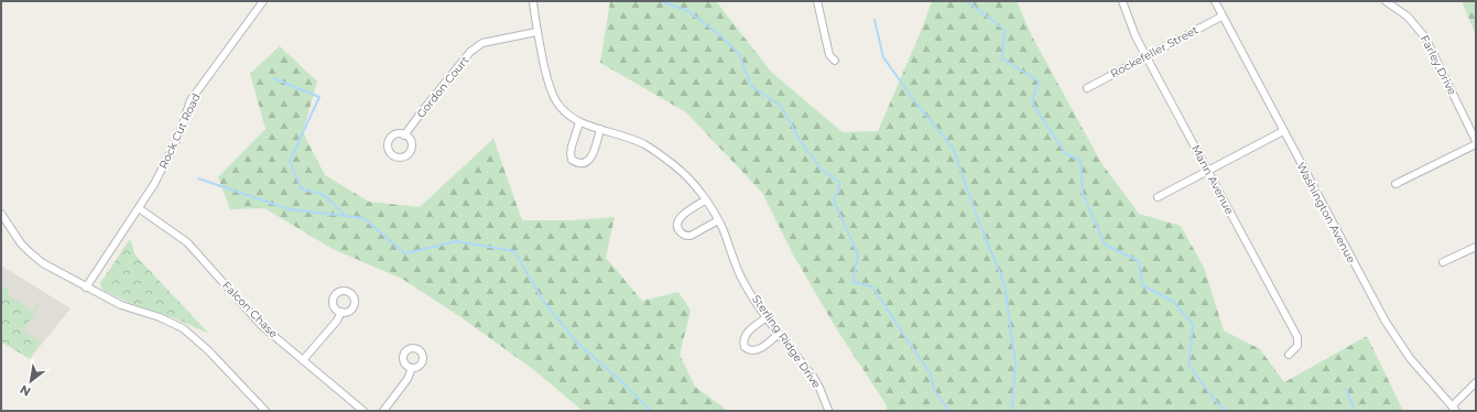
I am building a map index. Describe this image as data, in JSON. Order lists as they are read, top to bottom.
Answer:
{
  "streets": {
    "street": [
      "Rockefeller Street",
      "Farley Drive",
      "Gordon Court",
      "Rock Cut Road",
      "Mann Avenue",
      "Washington Avenue",
      "Falcon Chase",
      "Sterling Ridge Drive"
    ]
  },
  "crossings": [
    ["Rockefeller Street", "Mann Avenue"],
    ["Rockefeller Street", "Washington Avenue"],
    ["Gordon Court", "Sterling Ridge Drive"],
    ["Rock Cut Road", "Falcon Chase"]
  ],
  "north": "bottom left"
}
